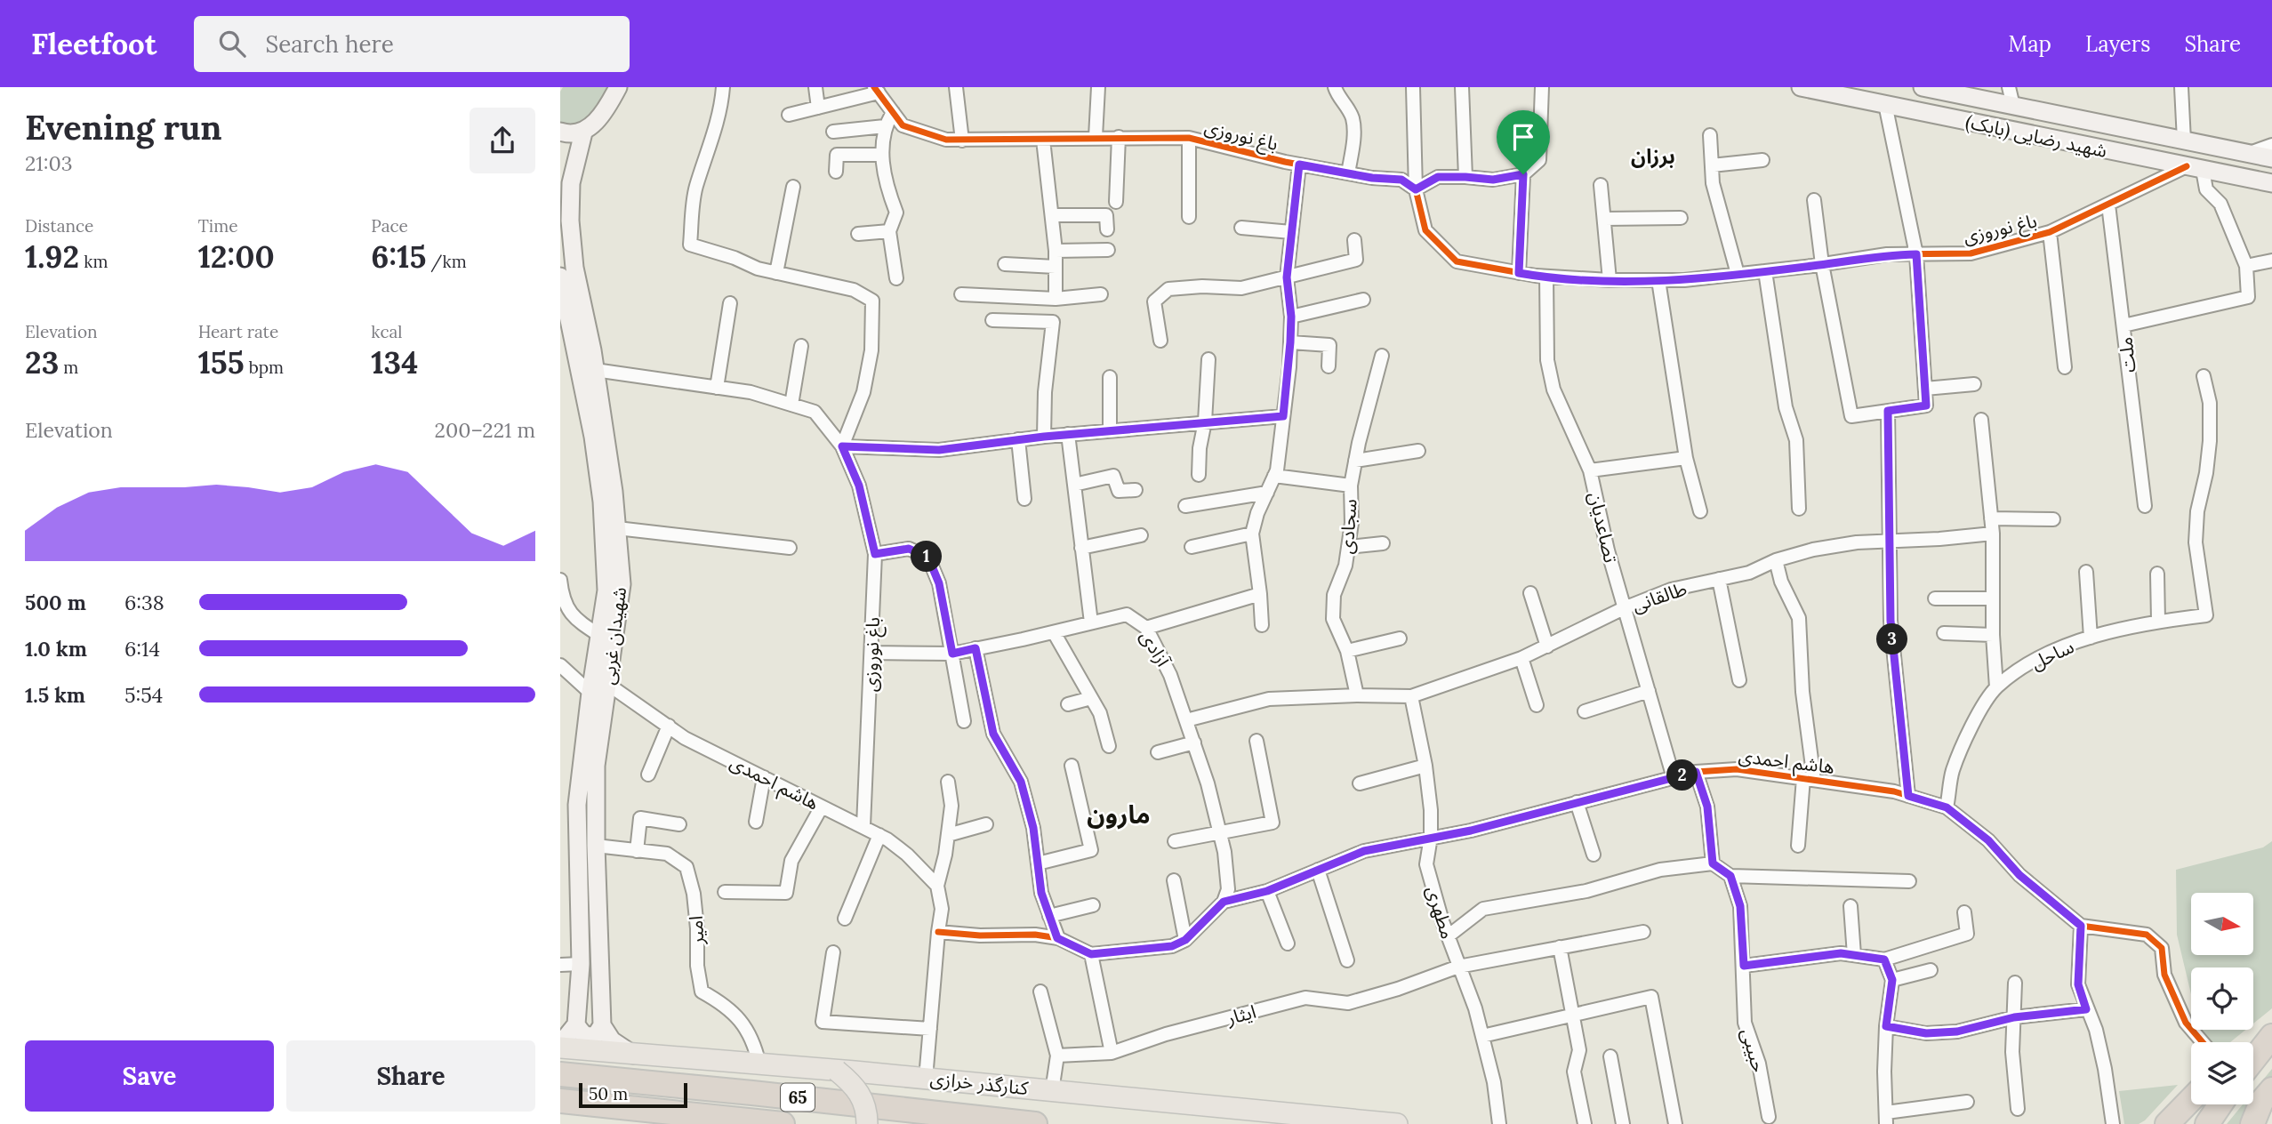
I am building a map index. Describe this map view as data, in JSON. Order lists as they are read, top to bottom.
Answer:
{
  "streets": {
    "highway": ["65"],
    "main road": ["شهید رضایی (بابک)", "شهیدان غربی", "کنارگذر خرازی"],
    "street": [
      "باغ نوروزی",
      "ملت",
      "سجادی",
      "تصاعدیان",
      "طالقانی",
      "آزادی",
      "ساحل",
      "هاشم احمدی",
      "مطهری",
      "امیر",
      "ایثار",
      "حبیبی"
    ]
  },
  "crossings": [
    ["باغ نوروزی", "شهید رضایی (بابک)"],
    ["باغ نوروزی", "ملت"],
    ["باغ نوروزی", "تصاعدیان"],
    ["باغ نوروزی", "شهیدان غربی"],
    ["باغ نوروزی", "آزادی"],
    ["باغ نوروزی", "هاشم احمدی"],
    ["سجادی", "طالقانی"],
    ["تصاعدیان", "طالقانی"],
    ["تصاعدیان", "هاشم احمدی"],
    ["طالقانی", "آزادی"],
    ["طالقانی", "مطهری"],
    ["شهیدان غربی", "هاشم احمدی"],
    ["شهیدان غربی", "امیر"],
    ["آزادی", "هاشم احمدی"],
    ["ساحل", "هاشم احمدی"],
    ["هاشم احمدی", "مطهری"],
    ["مطهری", "ایثار"],
    ["امیر", "کنارگذر خرازی"]
  ],
  "districts": ["برزان", "مارون"],
  "scale_bar": "50 m",
  "north": "right",
  "page": {
    "header": "Fleetfoot",
    "search": "Search here",
    "nav": ["Map", "Layers", "Share"],
    "heading": ["Evening run", "21:03"],
    "stats": [
      ["Distance", "1.92 km"],
      ["Time", "12:00"],
      ["Pace", "6:15 /km"],
      ["Elevation", "23 m"],
      ["Heart rate", "155 bpm"],
      ["kcal", "134"]
    ],
    "chart": ["Elevation", "200–221 m"],
    "pins": ["1", "3", "2"],
    "list": [
      {
        "name": "500 m",
        "note": "6:38"
      },
      {
        "name": "1.0 km",
        "note": "6:14"
      },
      {
        "name": "1.5 km",
        "note": "5:54"
      }
    ],
    "buttons": ["Save", "Share"],
    "scale": "50 m"
  }
}
